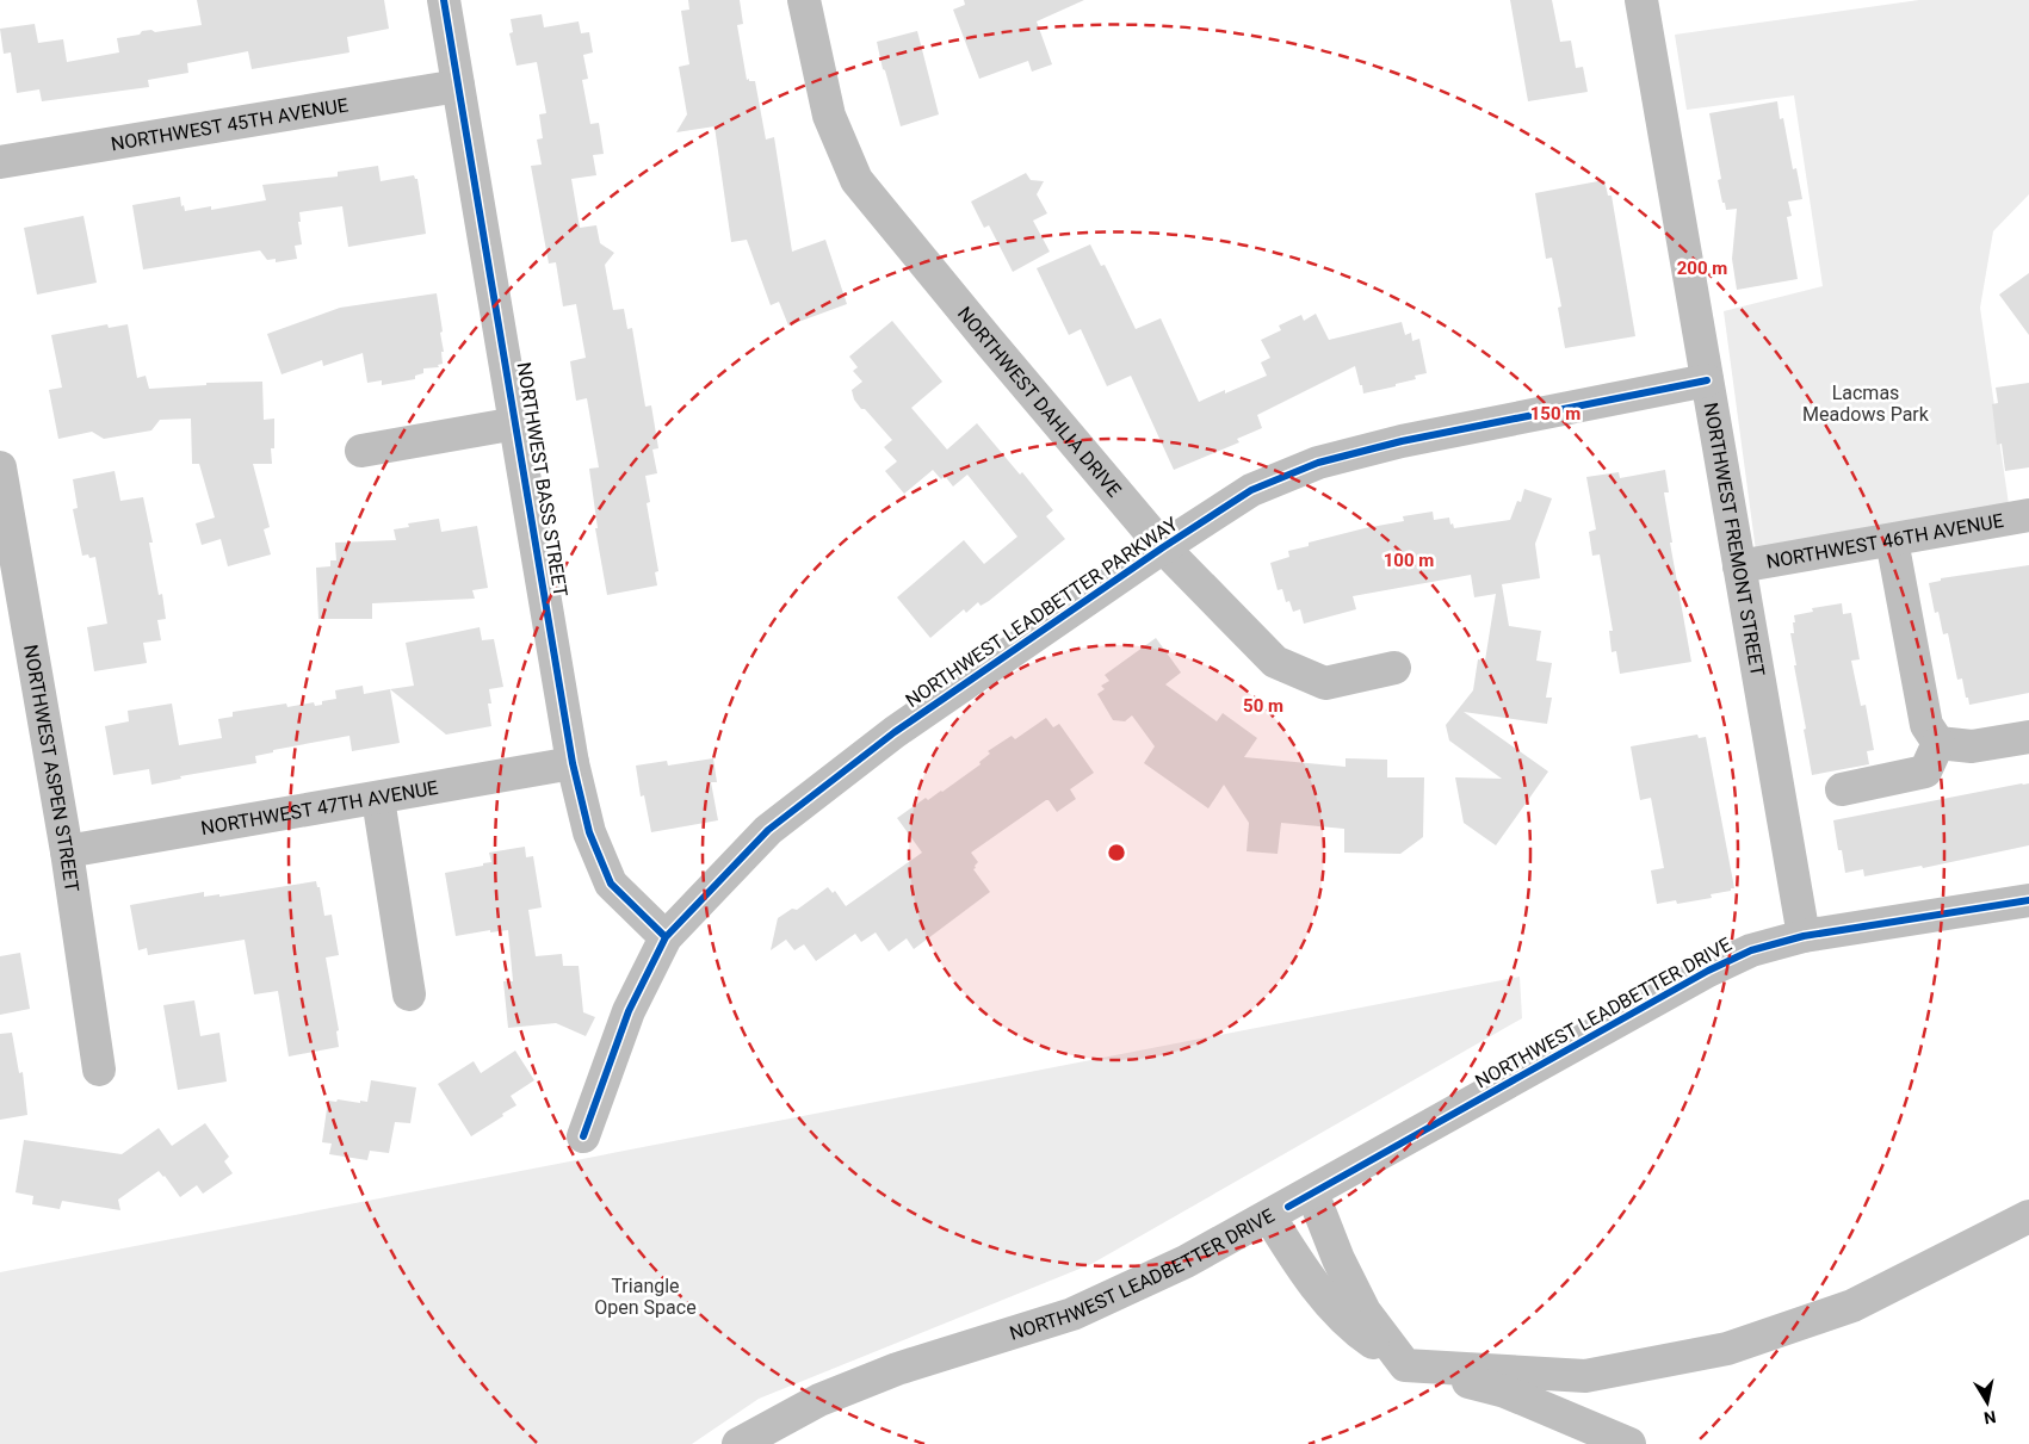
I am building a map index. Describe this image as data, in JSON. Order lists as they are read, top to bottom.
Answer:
{
  "streets": {
    "street": [
      "NORTHWEST 45TH AVENUE",
      "NORTHWEST DAHLIA DRIVE",
      "NORTHWEST BASS STREET",
      "NORTHWEST FREMONT STREET",
      "NORTHWEST 46TH AVENUE",
      "NORTHWEST LEADBETTER PARKWAY",
      "NORTHWEST ASPEN STREET",
      "NORTHWEST 47TH AVENUE",
      "NORTHWEST LEADBETTER DRIVE"
    ]
  },
  "crossings": [
    ["NORTHWEST 45TH AVENUE", "NORTHWEST BASS STREET"],
    ["NORTHWEST DAHLIA DRIVE", "NORTHWEST LEADBETTER PARKWAY"],
    ["NORTHWEST BASS STREET", "NORTHWEST LEADBETTER PARKWAY"],
    ["NORTHWEST BASS STREET", "NORTHWEST 47TH AVENUE"],
    ["NORTHWEST FREMONT STREET", "NORTHWEST 46TH AVENUE"],
    ["NORTHWEST FREMONT STREET", "NORTHWEST LEADBETTER PARKWAY"],
    ["NORTHWEST FREMONT STREET", "NORTHWEST LEADBETTER DRIVE"],
    ["NORTHWEST ASPEN STREET", "NORTHWEST 47TH AVENUE"]
  ],
  "parks": ["Lacmas Meadows Park", "Triangle Open Space"],
  "north": "bottom",
  "rings": [
    "200 m",
    "150 m",
    "100 m",
    "50 m"
  ]
}
